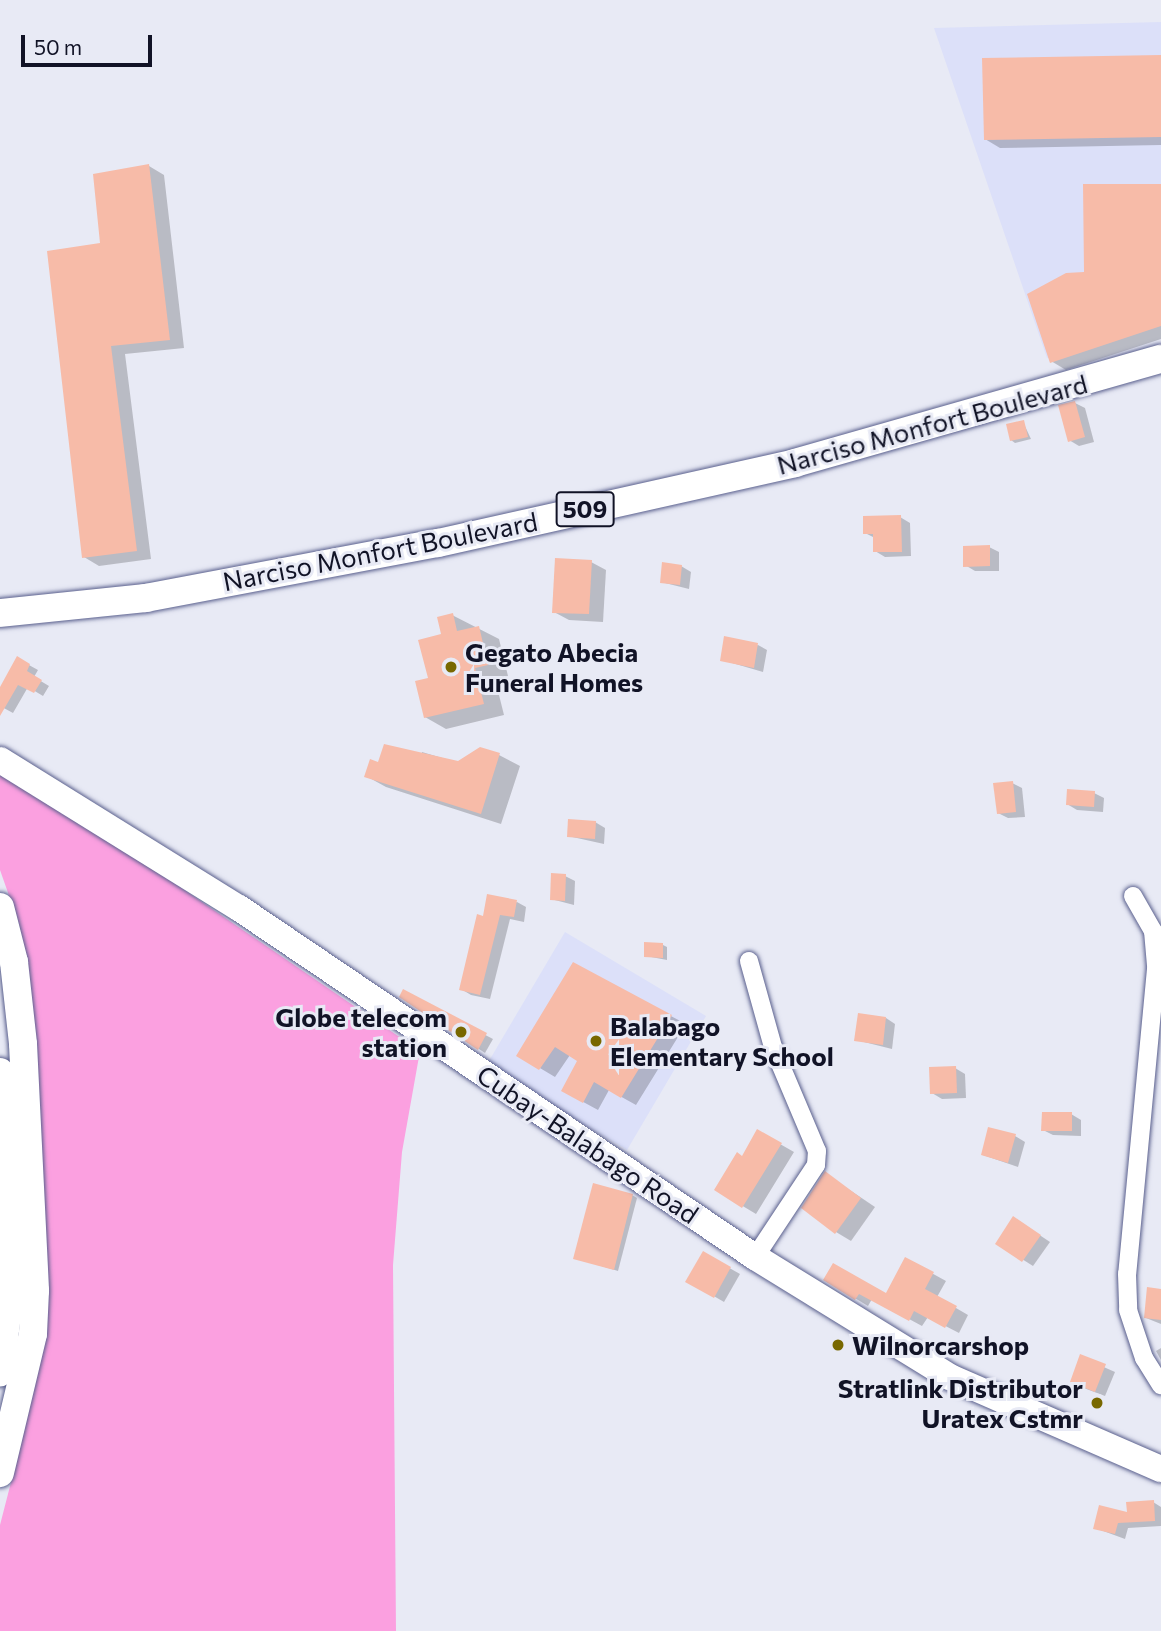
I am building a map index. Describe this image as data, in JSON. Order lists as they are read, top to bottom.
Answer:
{
  "streets": {
    "main road": ["Narciso Monfort Boulevard", "509", "Cubay-Balabago Road"]
  },
  "places": [
    "Gegato Abecia Funeral Homes",
    "Globe telecom station",
    "Balabago Elementary School",
    "Wilnorcarshop",
    "Stratlink Distributor Uratex Cstmr"
  ],
  "scale_bar": "50 m"
}
